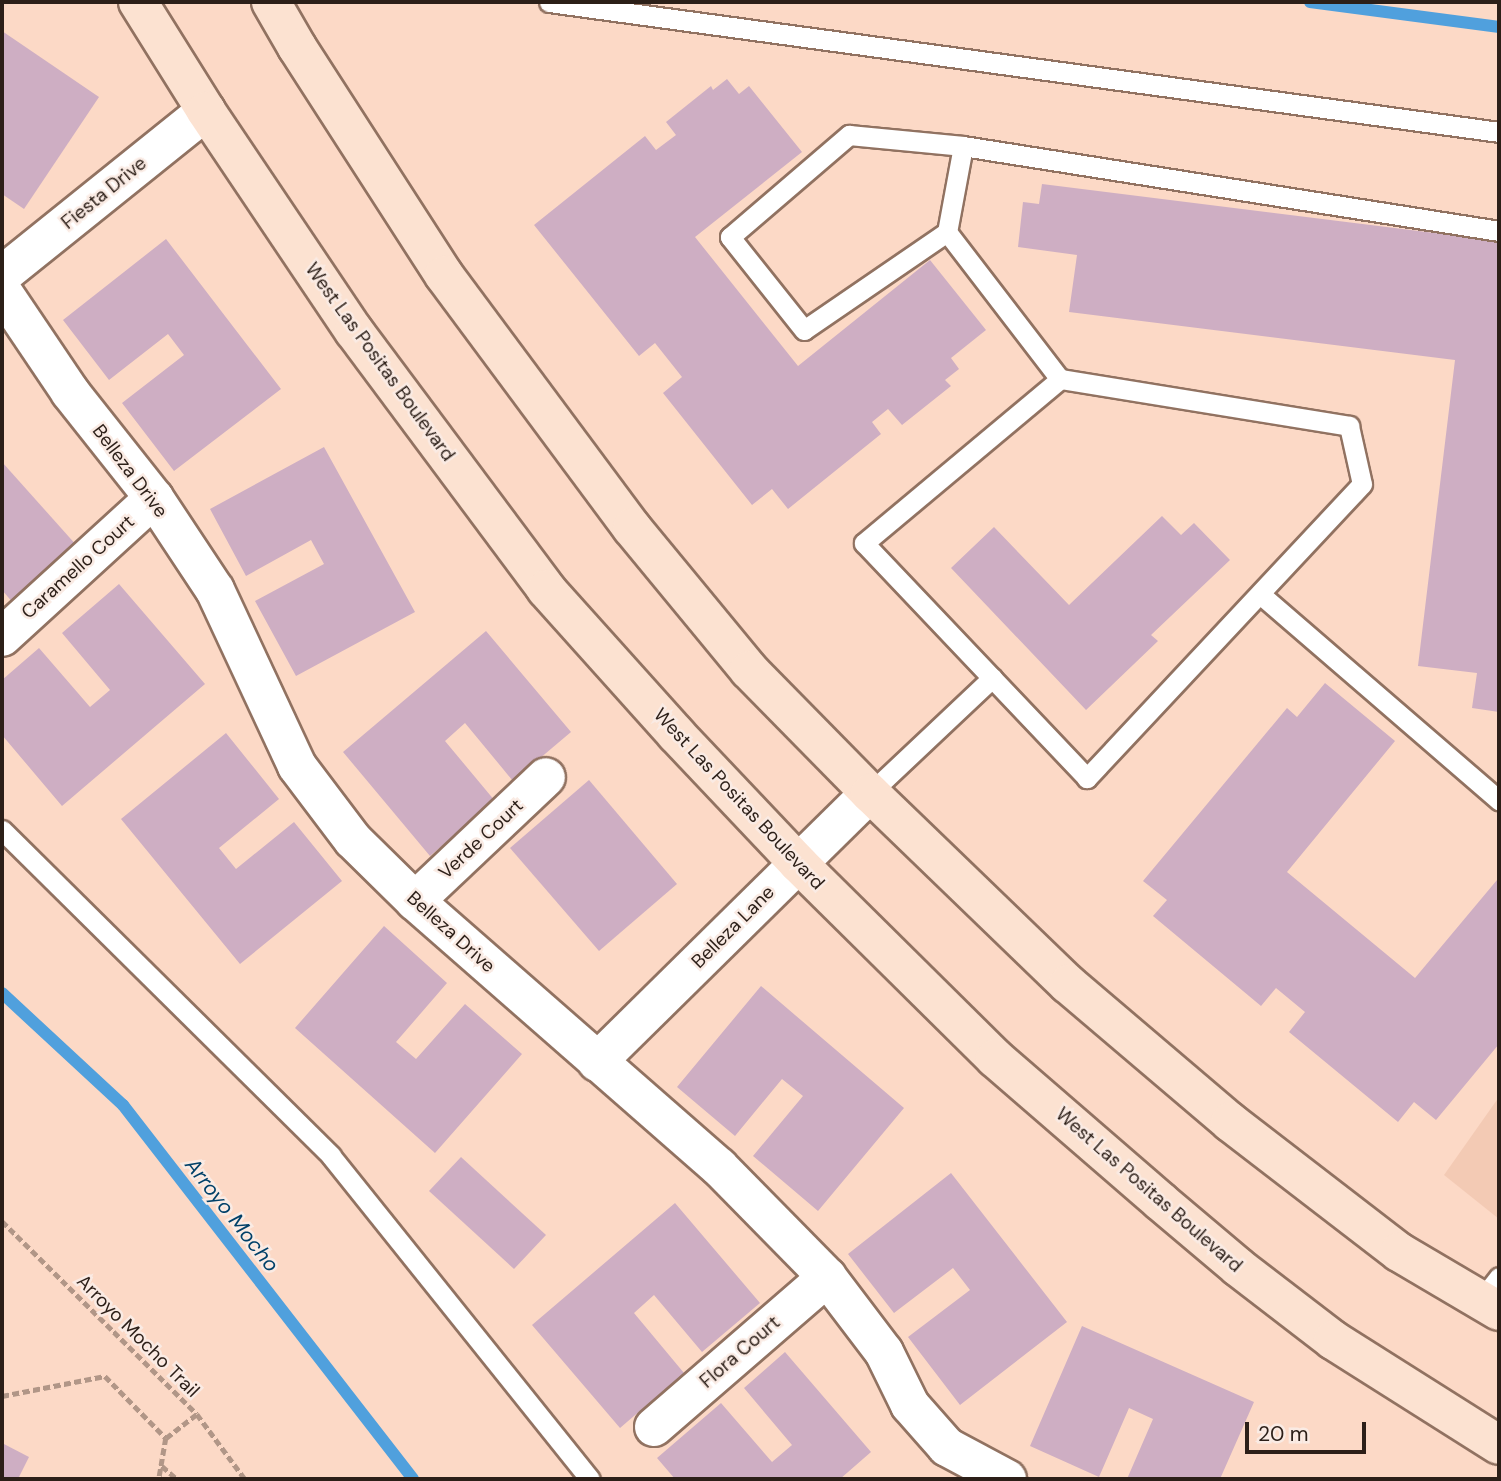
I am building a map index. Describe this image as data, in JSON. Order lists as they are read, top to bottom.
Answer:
{
  "streets": {
    "main road": ["West Las Positas Boulevard"],
    "street": [
      "Fiesta Drive",
      "Belleza Drive",
      "Caramello Court",
      "Verde Court",
      "Belleza Lane",
      "Flora Court"
    ],
    "path": ["Arroyo Mocho Trail"]
  },
  "crossings": [
    ["Fiesta Drive", "West Las Positas Boulevard"],
    ["West Las Positas Boulevard", "Belleza Lane"],
    ["Belleza Drive", "Caramello Court"],
    ["Belleza Drive", "Verde Court"],
    ["Belleza Drive", "Belleza Lane"],
    ["Belleza Drive", "Flora Court"]
  ],
  "water": ["Arroyo Mocho"],
  "scale_bar": "20 m"
}
